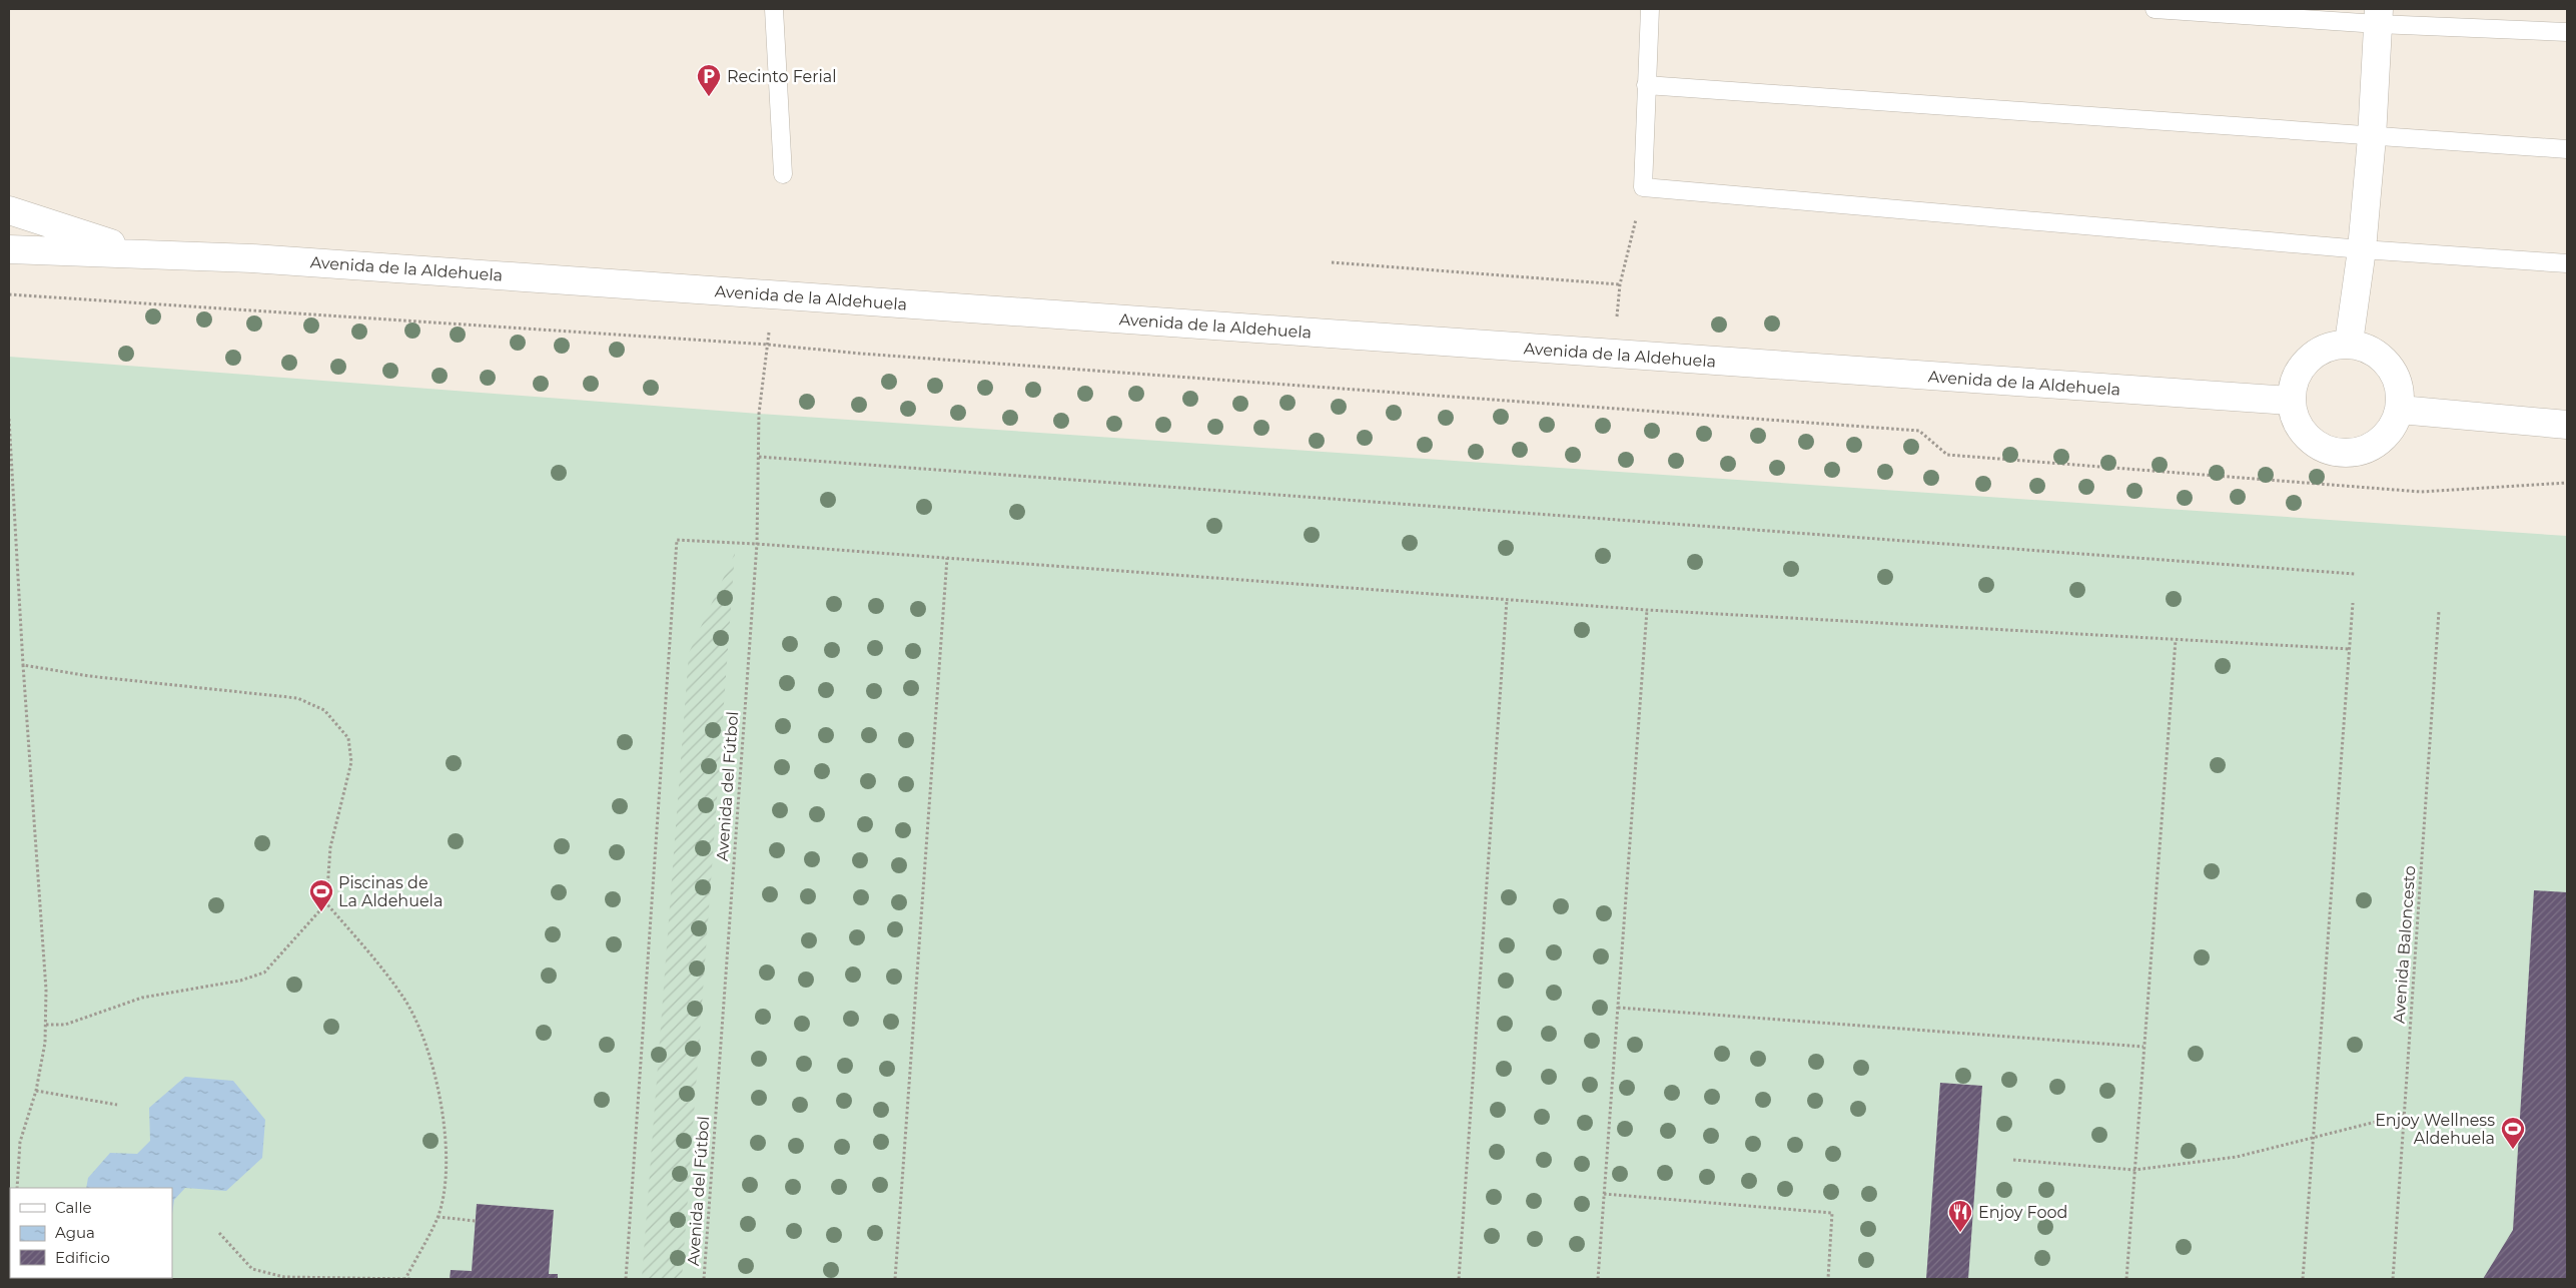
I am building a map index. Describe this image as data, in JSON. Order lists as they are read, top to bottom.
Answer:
{
  "streets": {
    "street": ["Avenida de la Aldehuela"],
    "path": ["Avenida del Fútbol", "Avenida Baloncesto"]
  },
  "crossings": [
    ["Avenida de la Aldehuela", "Avenida del Fútbol"]
  ],
  "places": {
    "parking": ["Recinto Ferial"],
    "sports": ["Piscinas de La Aldehuela", "Enjoy Wellness Aldehuela"],
    "restaurant": ["Enjoy Food"]
  },
  "legend": ["Calle", "Agua", "Edificio"]
}
